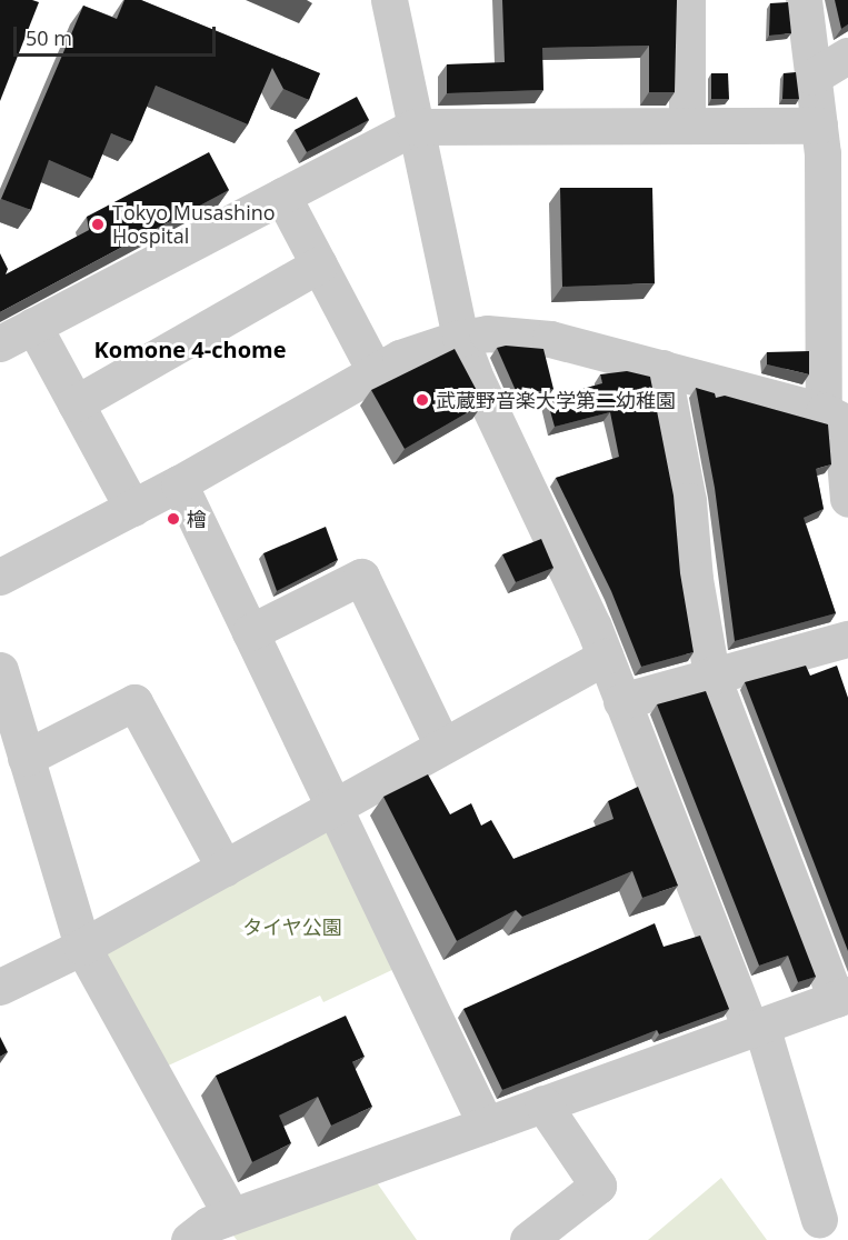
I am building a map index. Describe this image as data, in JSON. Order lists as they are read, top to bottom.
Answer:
{
  "districts": ["Komone 4-chome"],
  "parks": ["タイヤ公園"],
  "places": ["Tokyo Musashino Hospital", "武蔵野音楽大学第二幼稚園", "檜"],
  "scale_bar": "50 m"
}
